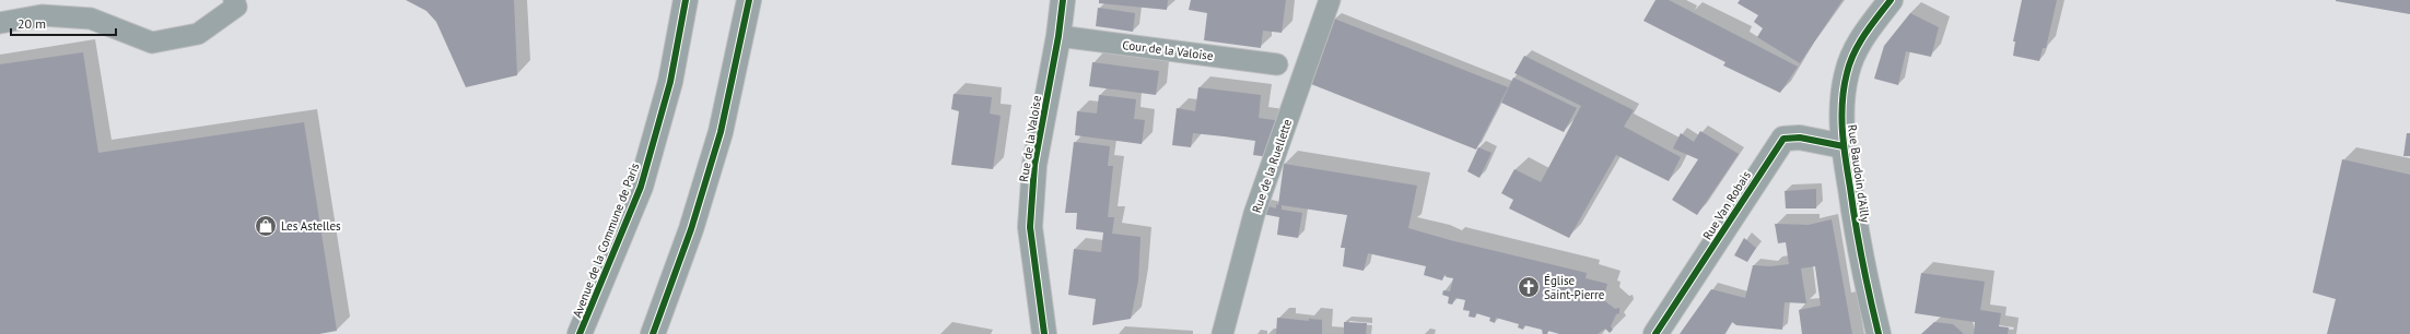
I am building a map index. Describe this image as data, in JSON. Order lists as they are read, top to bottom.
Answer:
{
  "streets": {
    "street": [
      "Rue de la Valoise",
      "Rue Baudoin d'Ailly",
      "Rue Van Robais",
      "Avenue de la Commune de Paris"
    ],
    "lane": ["Cour de la Valoise", "Rue de la Ruellette"]
  },
  "crossings": [
    ["Cour de la Valoise", "Rue de la Valoise"],
    ["Rue Baudoin d'Ailly", "Rue Van Robais"]
  ],
  "places": {
    "shop": ["Les Astelles"],
    "church": ["Église Saint-Pierre"]
  },
  "scale_bar": "20 m"
}
